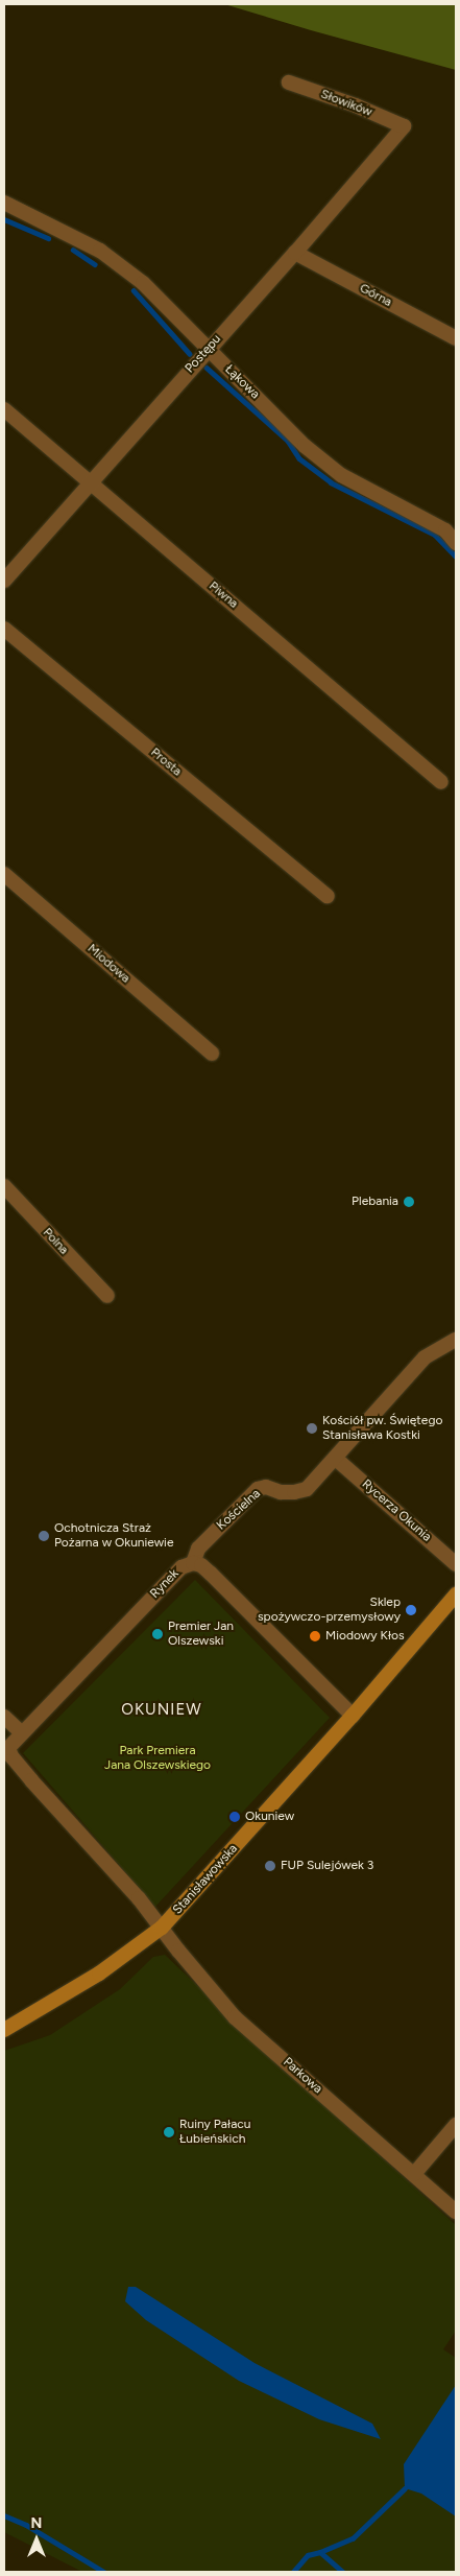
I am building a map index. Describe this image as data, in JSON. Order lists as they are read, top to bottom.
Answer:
{
  "streets": {
    "main road": ["Stanisławowska"],
    "street": [
      "Słowików",
      "Górna",
      "Postępu",
      "Łąkowa",
      "Piwna",
      "Prosta",
      "Miodowa",
      "Polna",
      "Kościelna",
      "Rycerza Okunia",
      "Rynek",
      "Parkowa"
    ]
  },
  "crossings": [
    ["Słowików", "Postępu"],
    ["Górna", "Postępu"],
    ["Postępu", "Łąkowa"],
    ["Postępu", "Piwna"],
    ["Kościelna", "Rycerza Okunia"],
    ["Kościelna", "Rynek"],
    ["Rynek", "Stanisławowska"],
    ["Rynek", "Parkowa"],
    ["Stanisławowska", "Parkowa"]
  ],
  "districts": ["OKUNIEW"],
  "parks": ["Park Premiera Jana Olszewskiego"],
  "places": [
    "Plebania",
    "Kościół pw. Świętego Stanisława Kostki",
    "Ochotnicza Straż Pożarna w Okuniewie",
    "Sklep spożywczo-przemysłowy",
    "Premier Jan Olszewski",
    "Miodowy Kłos",
    "Okuniew",
    "FUP Sulejówek 3",
    "Ruiny Pałacu Łubieńskich"
  ],
  "north": "top"
}
